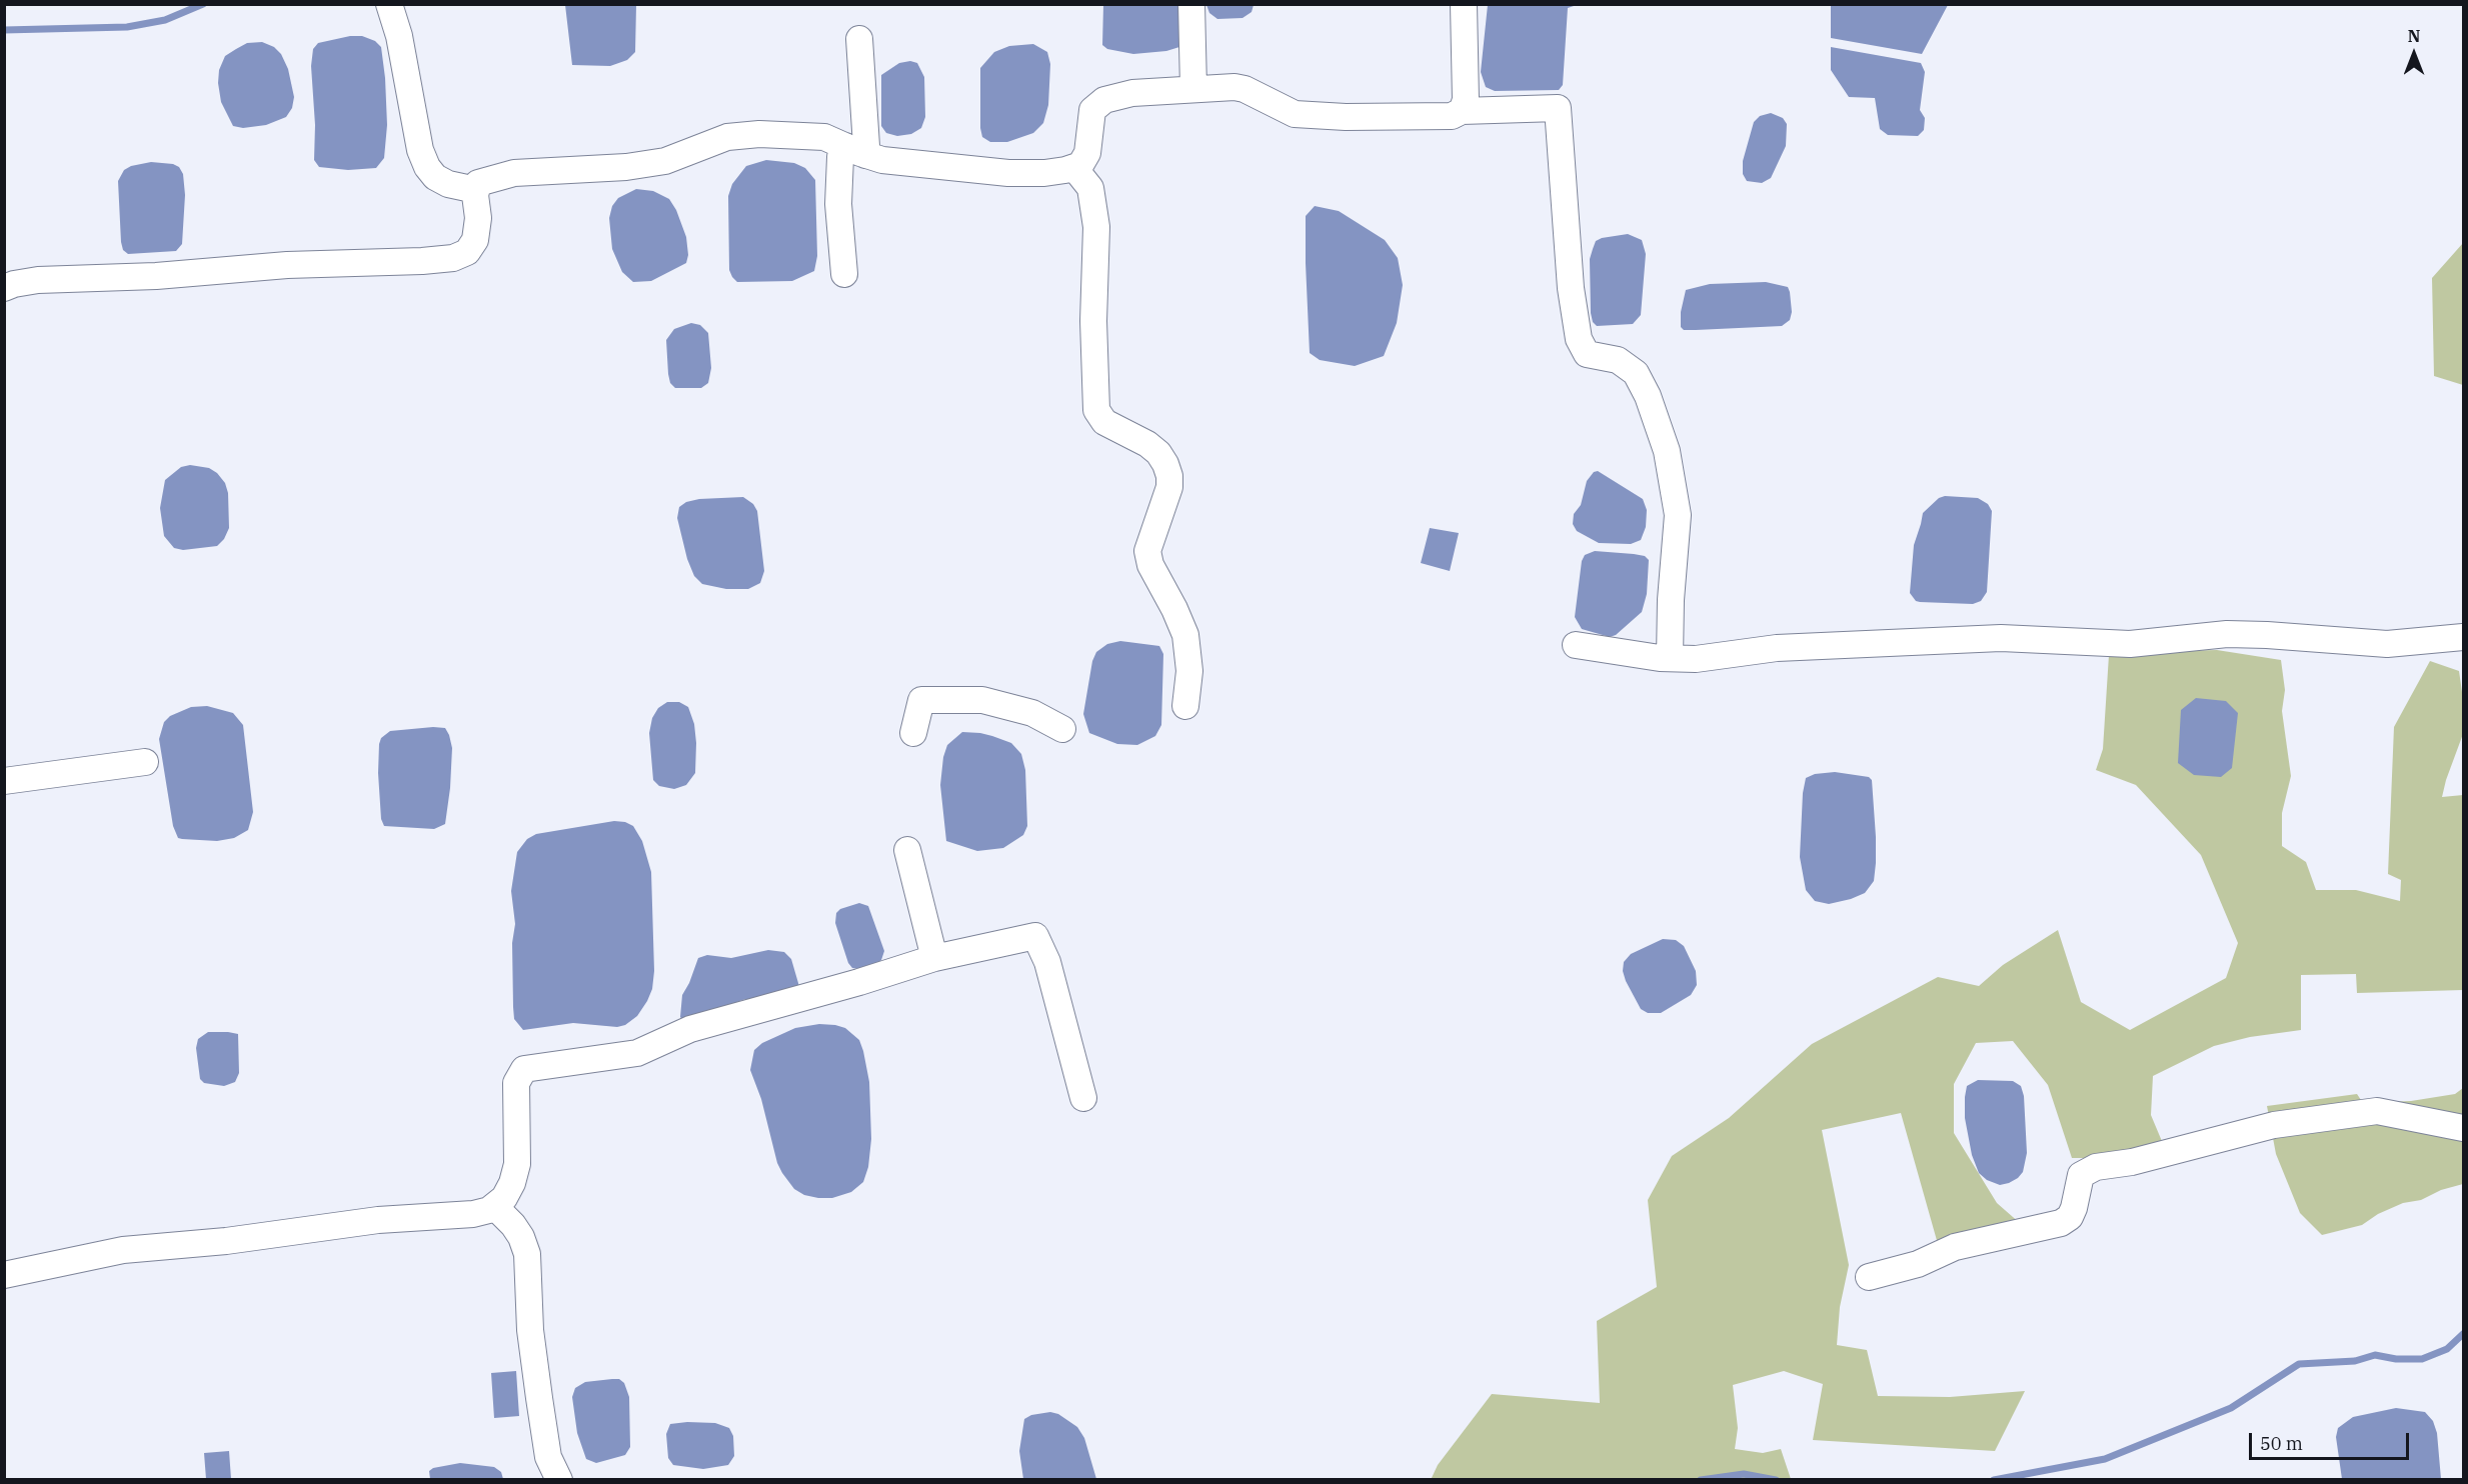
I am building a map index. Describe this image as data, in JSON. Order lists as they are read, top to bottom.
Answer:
{
  "scale_bar": "50 m",
  "north": "top"
}
